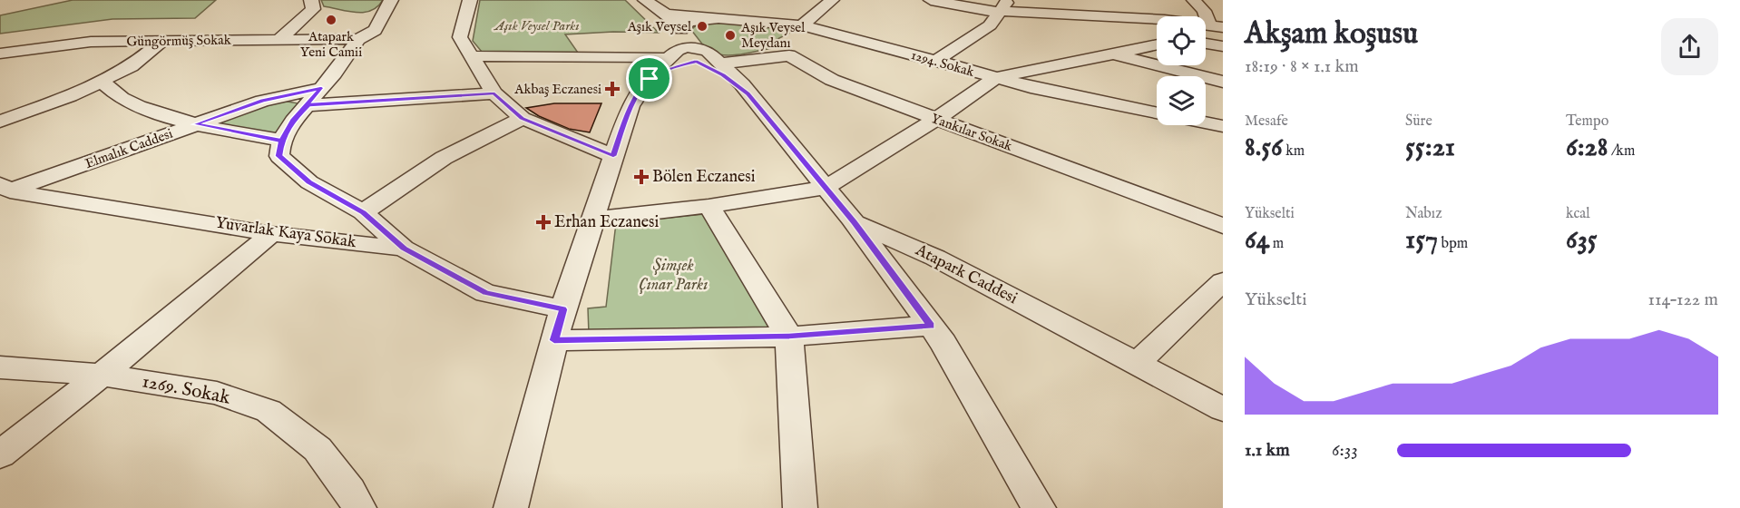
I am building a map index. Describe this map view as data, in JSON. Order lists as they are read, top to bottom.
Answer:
{
  "streets": {
    "street": [
      "Güngörmüş Sokak",
      "1294. Sokak",
      "Yankılar Sokak",
      "Elmalık Caddesi",
      "Yuvarlak Kaya Sokak",
      "Atapark Caddesi",
      "1269. Sokak"
    ]
  },
  "crossings": [
    ["Yankılar Sokak", "Atapark Caddesi"],
    ["Elmalık Caddesi", "Yuvarlak Kaya Sokak"]
  ],
  "parks": ["Aşık Veysel Parkı", "Şimşek Çınar Parkı"],
  "places": {
    "other": ["Atapark Yeni Camii", "Aşık Veysel", "Aşık Veysel Meydanı"],
    "health": ["Akbaş Eczanesi", "Bölen Eczanesi", "Erhan Eczanesi"]
  },
  "page": {
    "heading": ["Akşam koşusu", "18:19 · 8 × 1.1 km"],
    "stats": [
      ["Mesafe", "8.56 km"],
      ["Süre", "55:21"],
      ["Tempo", "6:28 /km"],
      ["Yükselti", "64 m"],
      ["Nabız", "157 bpm"],
      ["kcal", "635"]
    ],
    "chart": ["Yükselti", "114–122 m"],
    "list": [
      {
        "name": "1.1 km",
        "note": "6:33"
      }
    ]
  }
}
